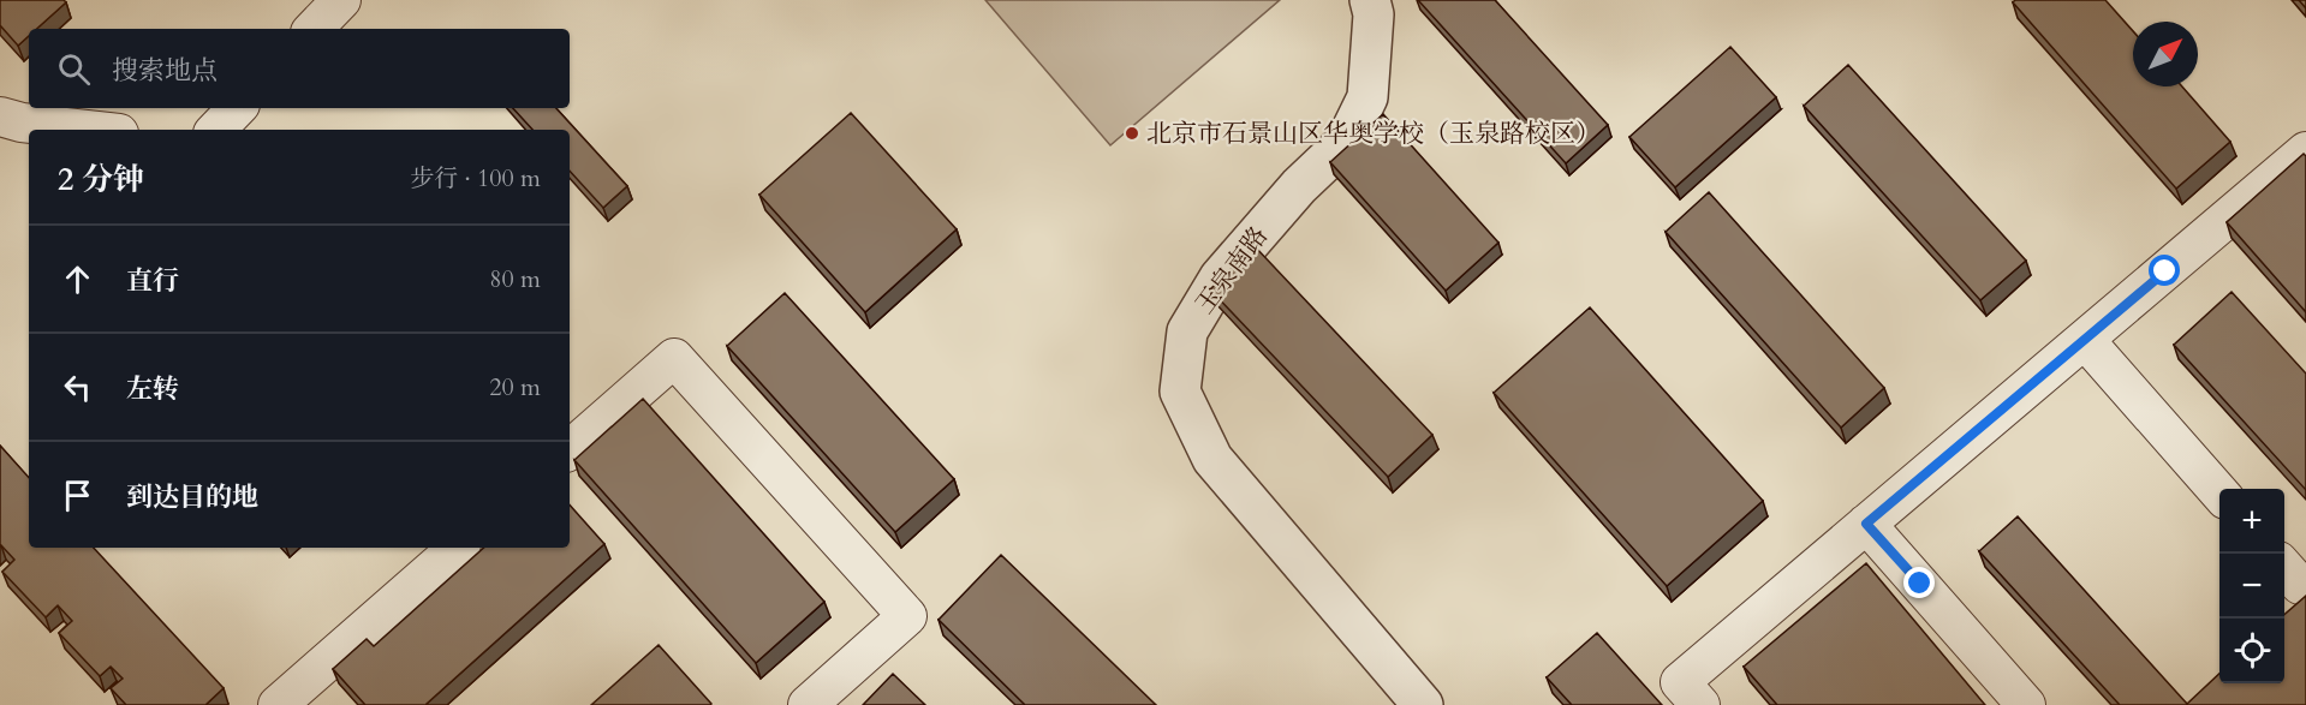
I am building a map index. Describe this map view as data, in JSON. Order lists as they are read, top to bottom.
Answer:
{
  "streets": {
    "street": ["玉泉南路"]
  },
  "places": ["北京市石景山区华奥学校（玉泉路校区）"],
  "north": "top right",
  "page": {
    "search": "搜索地点",
    "heading": ["2 分钟", "步行 · 100 m"],
    "list": [
      ["直行", "80 m"],
      ["左转", "20 m"],
      "到达目的地"
    ],
    "map_buttons": ["+", "−"]
  }
}
